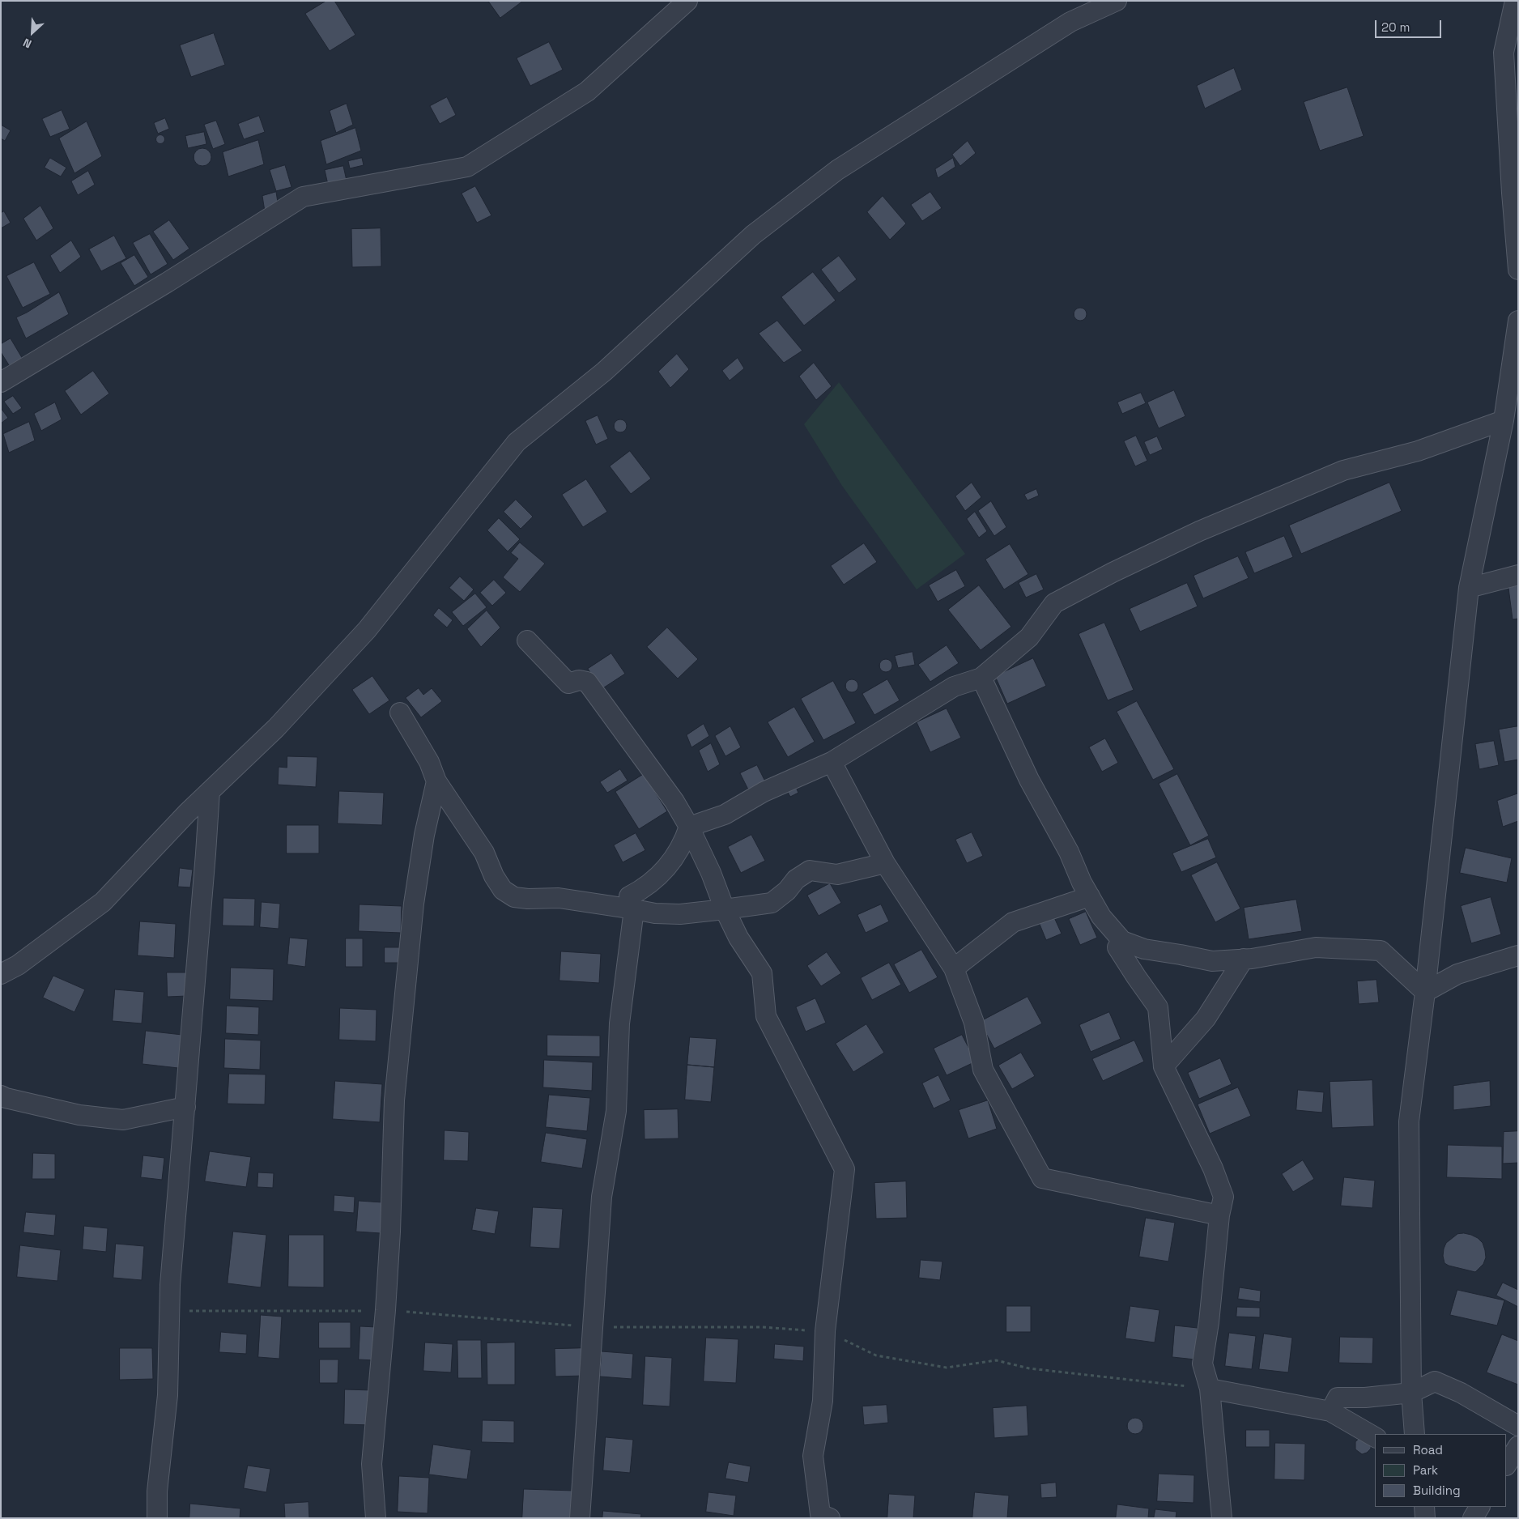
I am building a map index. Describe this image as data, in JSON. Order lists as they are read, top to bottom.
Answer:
{
  "legend": ["Road", "Park", "Building"],
  "scale_bar": "20 m",
  "north": "bottom left"
}
